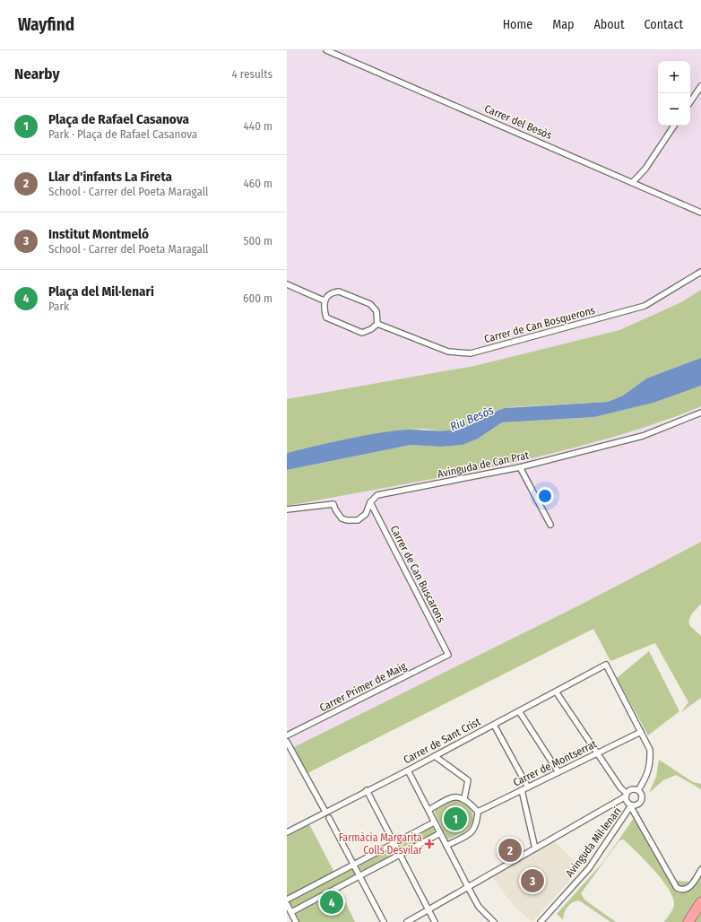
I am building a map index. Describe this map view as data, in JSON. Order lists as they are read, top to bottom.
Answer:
{
  "streets": {
    "street": [
      "Carrer del Besòs",
      "Carrer de Can Bosquerons",
      "Avinguda de Can Prat",
      "Carrer de Can Buscarons",
      "Carrer Primer de Maig",
      "Carrer de Sant Crist",
      "Carrer de Montserrat",
      "Avinguda Mil·lenari"
    ]
  },
  "crossings": [
    ["Avinguda de Can Prat", "Carrer de Can Buscarons"],
    ["Carrer de Can Buscarons", "Carrer Primer de Maig"],
    ["Carrer de Sant Crist", "Carrer de Montserrat"]
  ],
  "water": ["Riu Besòs"],
  "places": {
    "health": ["Farmàcia Margarita Colls Desvilar"]
  },
  "page": {
    "header": "Wayfind",
    "nav": [
      "Home",
      "Map",
      "About",
      "Contact"
    ],
    "heading": ["Nearby", "4 results"],
    "map_buttons": ["+", "−"],
    "list": [
      {
        "mark": "1",
        "name": "Plaça de Rafael Casanova",
        "note": "Park · Plaça de Rafael Casanova",
        "value": "440 m"
      },
      {
        "mark": "2",
        "name": "Llar d'infants La Fireta",
        "note": "School · Carrer del Poeta Maragall",
        "value": "460 m"
      },
      {
        "mark": "3",
        "name": "Institut Montmeló",
        "note": "School · Carrer del Poeta Maragall",
        "value": "500 m"
      },
      {
        "mark": "4",
        "name": "Plaça del Mil·lenari",
        "note": "Park",
        "value": "600 m"
      }
    ],
    "pins": [
      "1",
      "2",
      "3",
      "4"
    ]
  }
}
